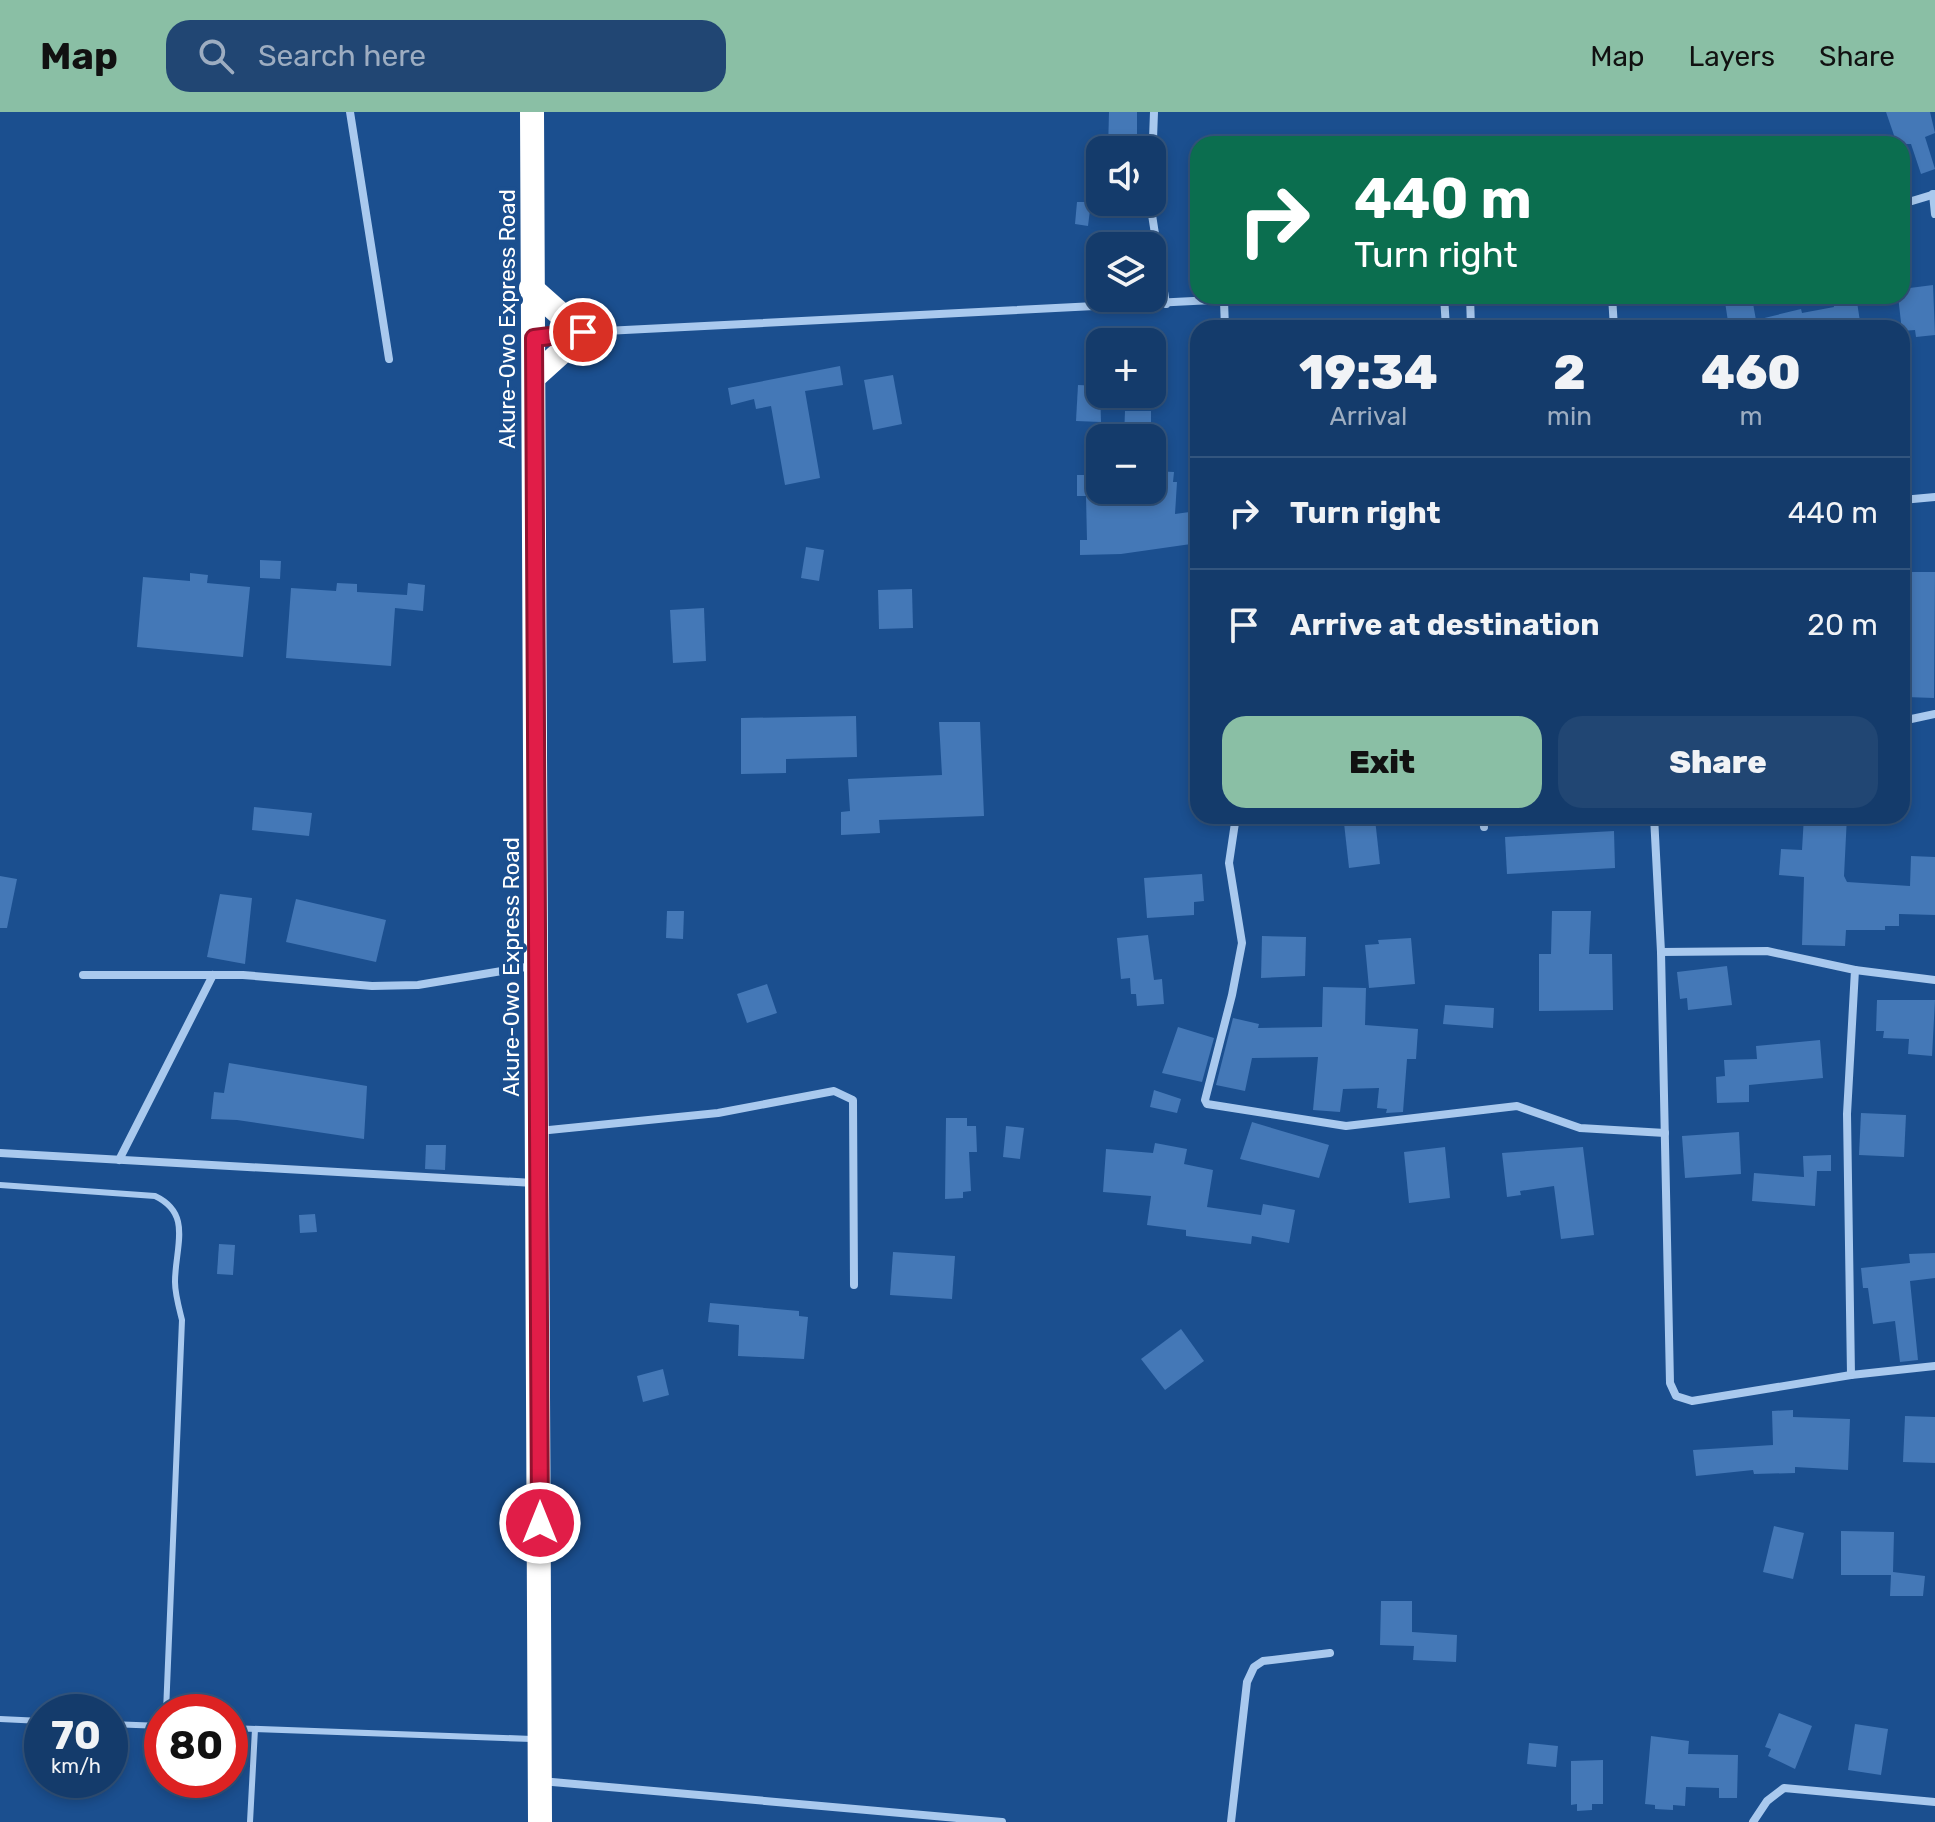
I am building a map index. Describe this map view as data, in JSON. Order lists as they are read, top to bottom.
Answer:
{
  "streets": {
    "highway": ["Akure-Owo Express Road"]
  },
  "page": {
    "header": "Map",
    "search": "Search here",
    "nav": ["Map", "Layers", "Share"],
    "map_buttons": ["+", "−"],
    "turn": ["440 m", "Turn right"],
    "eta": [
      "19:34",
      "Arrival",
      "2",
      "min",
      "460",
      "m"
    ],
    "list": [
      {
        "name": "Turn right",
        "value": "440 m"
      },
      {
        "name": "Arrive at destination",
        "value": "20 m"
      }
    ],
    "buttons": ["Exit", "Share"],
    "speed": "70 km/h",
    "limit": "80"
  }
}
